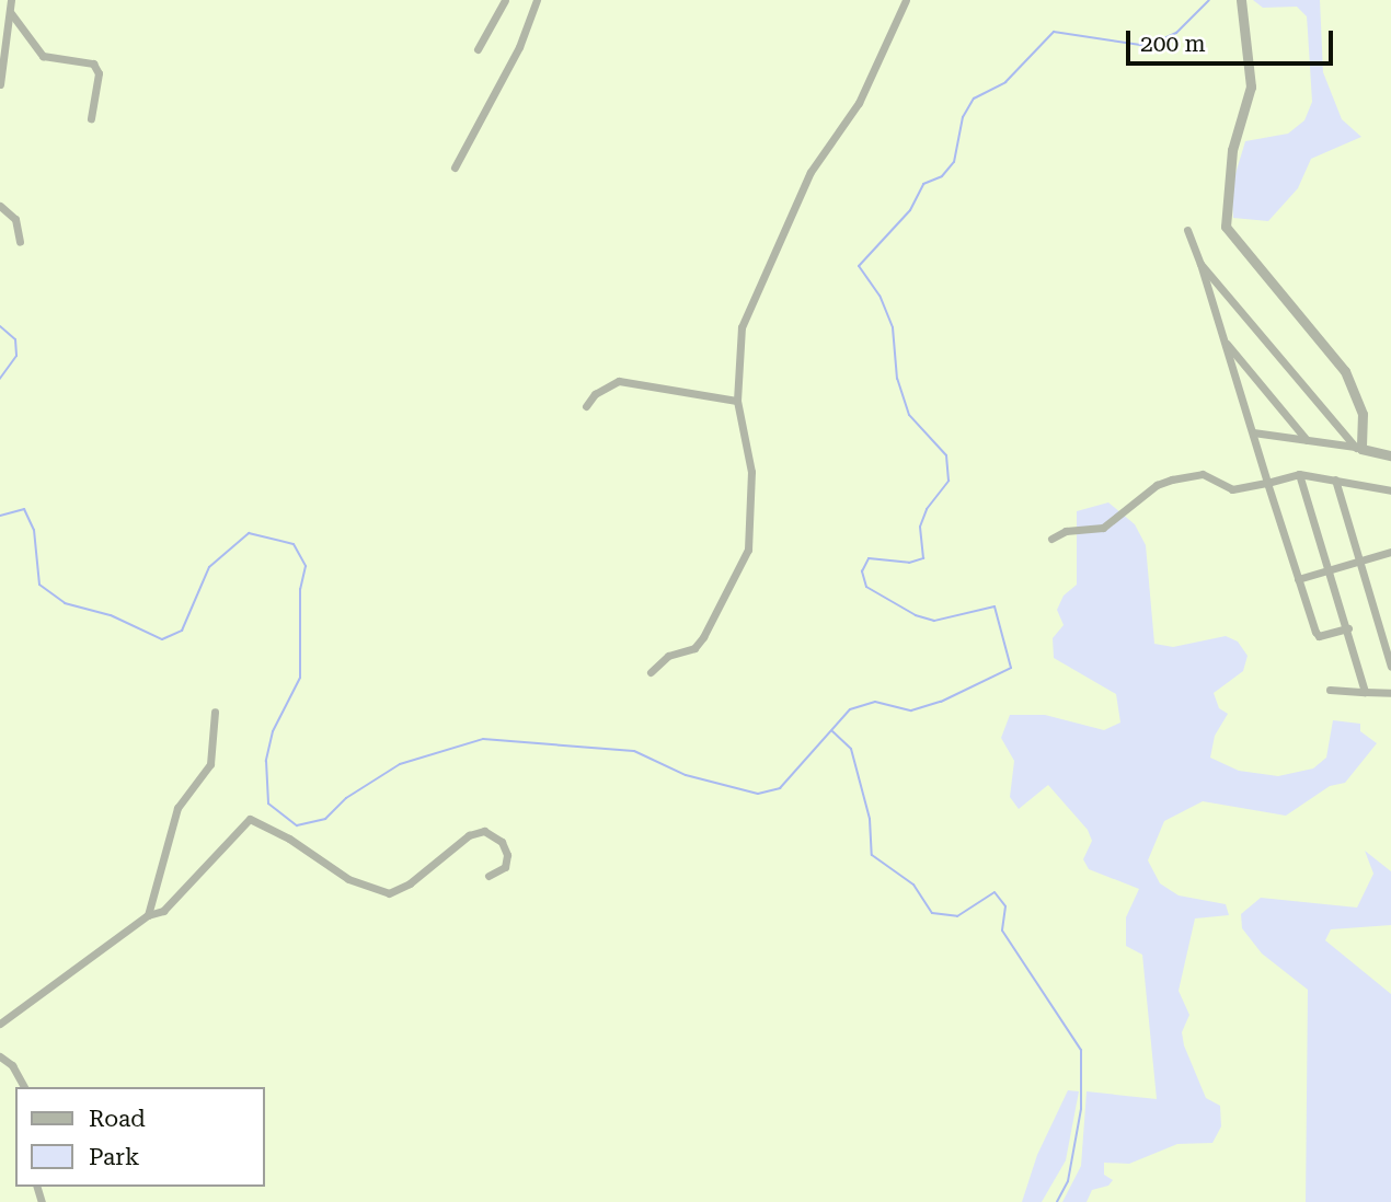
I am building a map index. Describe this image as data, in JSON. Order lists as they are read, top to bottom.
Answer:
{
  "legend": ["Road", "Park"],
  "scale_bar": "200 m"
}
